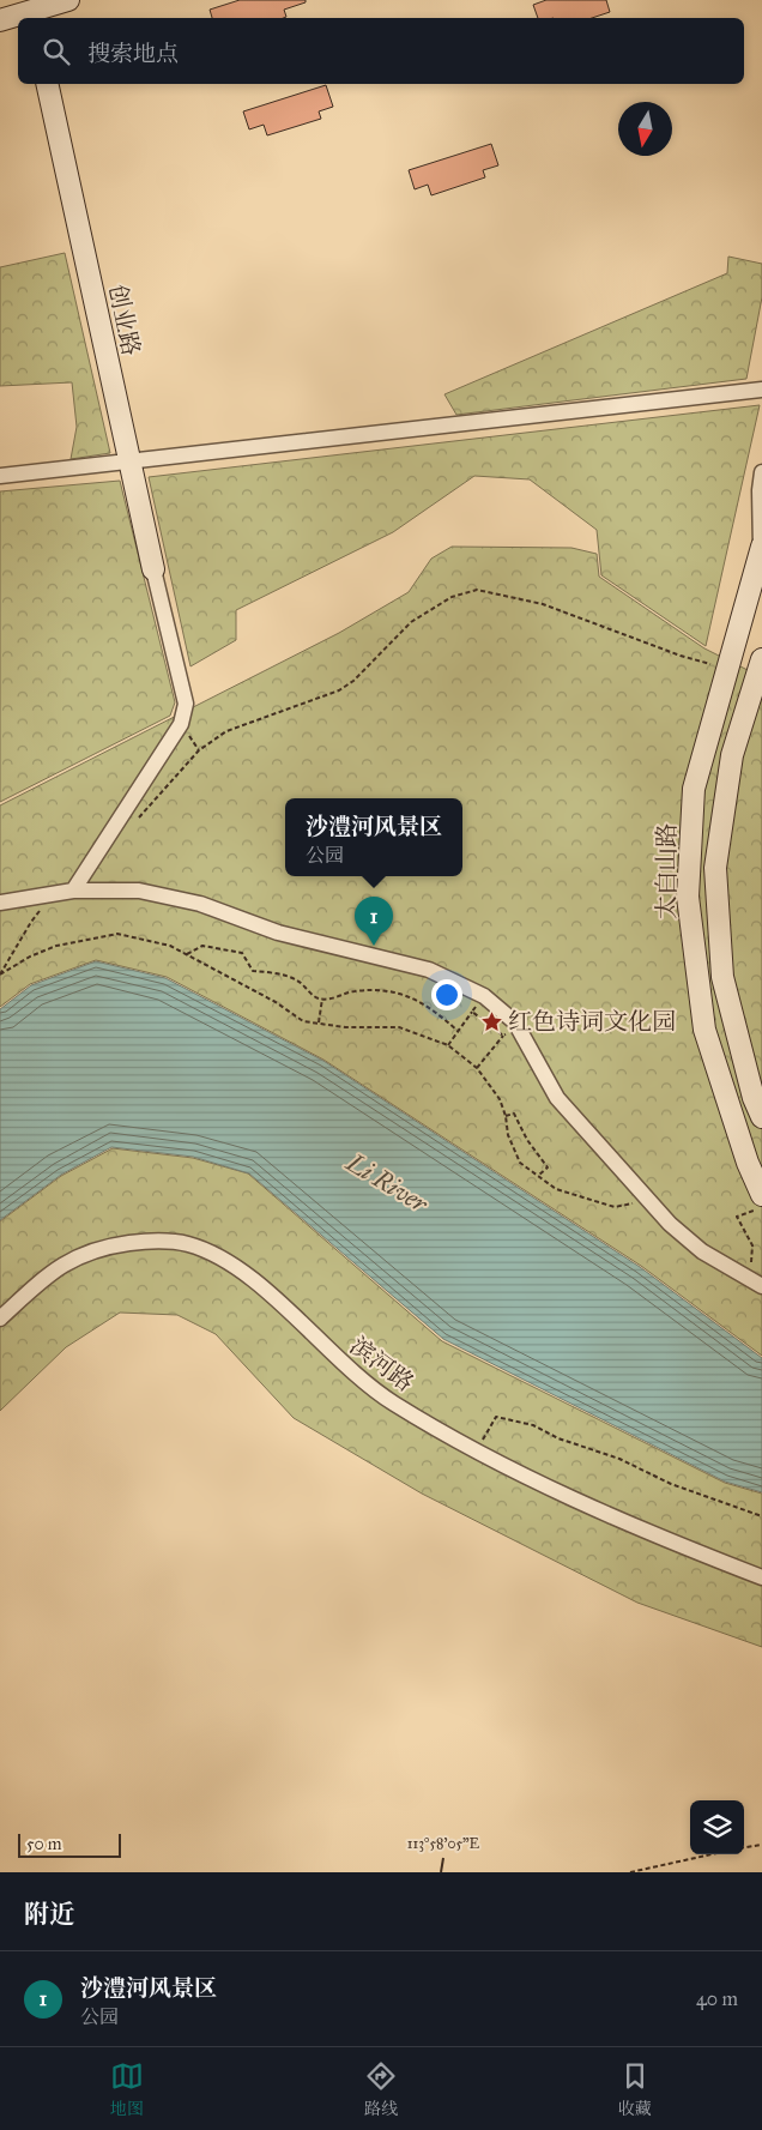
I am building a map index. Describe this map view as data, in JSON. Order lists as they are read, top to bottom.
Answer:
{
  "streets": {
    "main road": ["创业路", "太白山路"],
    "street": ["滨河路"]
  },
  "water": ["Li River"],
  "places": {
    "place": ["红色诗词文化园"]
  },
  "scale_bar": "50 m",
  "north": "bottom",
  "page": {
    "search": "搜索地点",
    "popup": ["沙澧河风景区", "公园"],
    "pins": "1",
    "scale": "50 m",
    "heading": "附近",
    "list": [
      {
        "mark": "1",
        "name": "沙澧河风景区",
        "note": "公园",
        "value": "40 m"
      }
    ],
    "nav": ["地图", "路线", "收藏"]
  },
  "coordinates": ["113°58'05\"E"]
}
